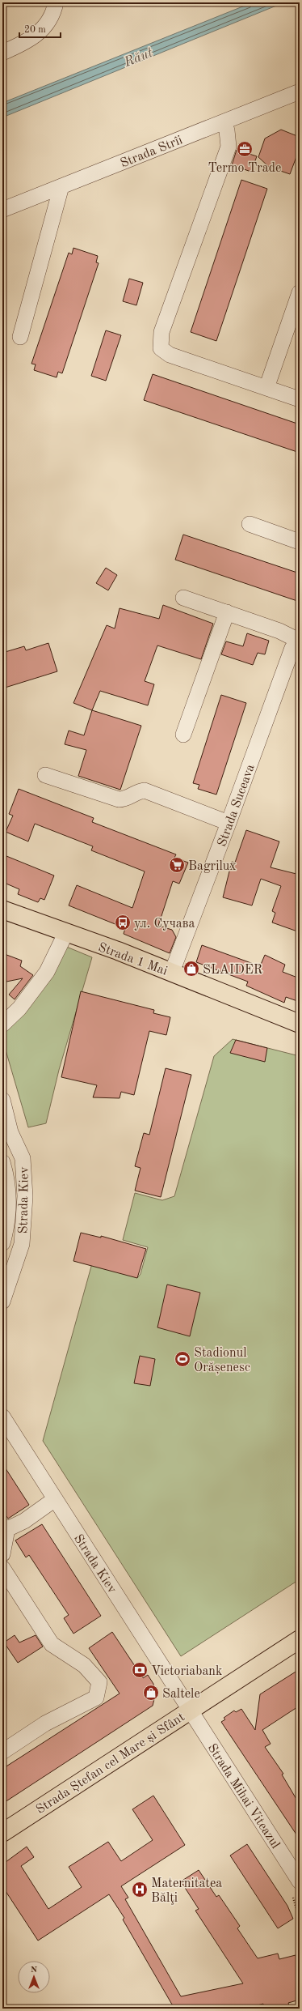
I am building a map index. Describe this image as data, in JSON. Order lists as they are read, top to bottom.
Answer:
{
  "streets": {
    "main road": ["Strada 1 Mai", "Strada Ștefan cel Mare și Sfânt"],
    "street": [
      "Strada Strîi",
      "Strada Suceava",
      "Strada Kiev",
      "Strada Mihai Viteazul"
    ]
  },
  "crossings": [
    ["Strada Suceava", "Strada 1 Mai"],
    ["Strada Kiev", "Strada Ștefan cel Mare și Sfânt"],
    ["Strada Kiev", "Strada Mihai Viteazul"],
    ["Strada Ștefan cel Mare și Sfânt", "Strada Mihai Viteazul"]
  ],
  "water": ["Răut"],
  "places": {
    "office": ["Termo Trade"],
    "supermarket": ["Bagrilux"],
    "bus stop": ["ул. Сучава"],
    "shop": ["SLAIDER", "Saltele"],
    "sports": ["Stadionul Orășenesc"],
    "bank": ["Victoriabank"],
    "hospital": ["Maternitatea Bălţi"]
  },
  "scale_bar": "20 m",
  "north": "top"
}
